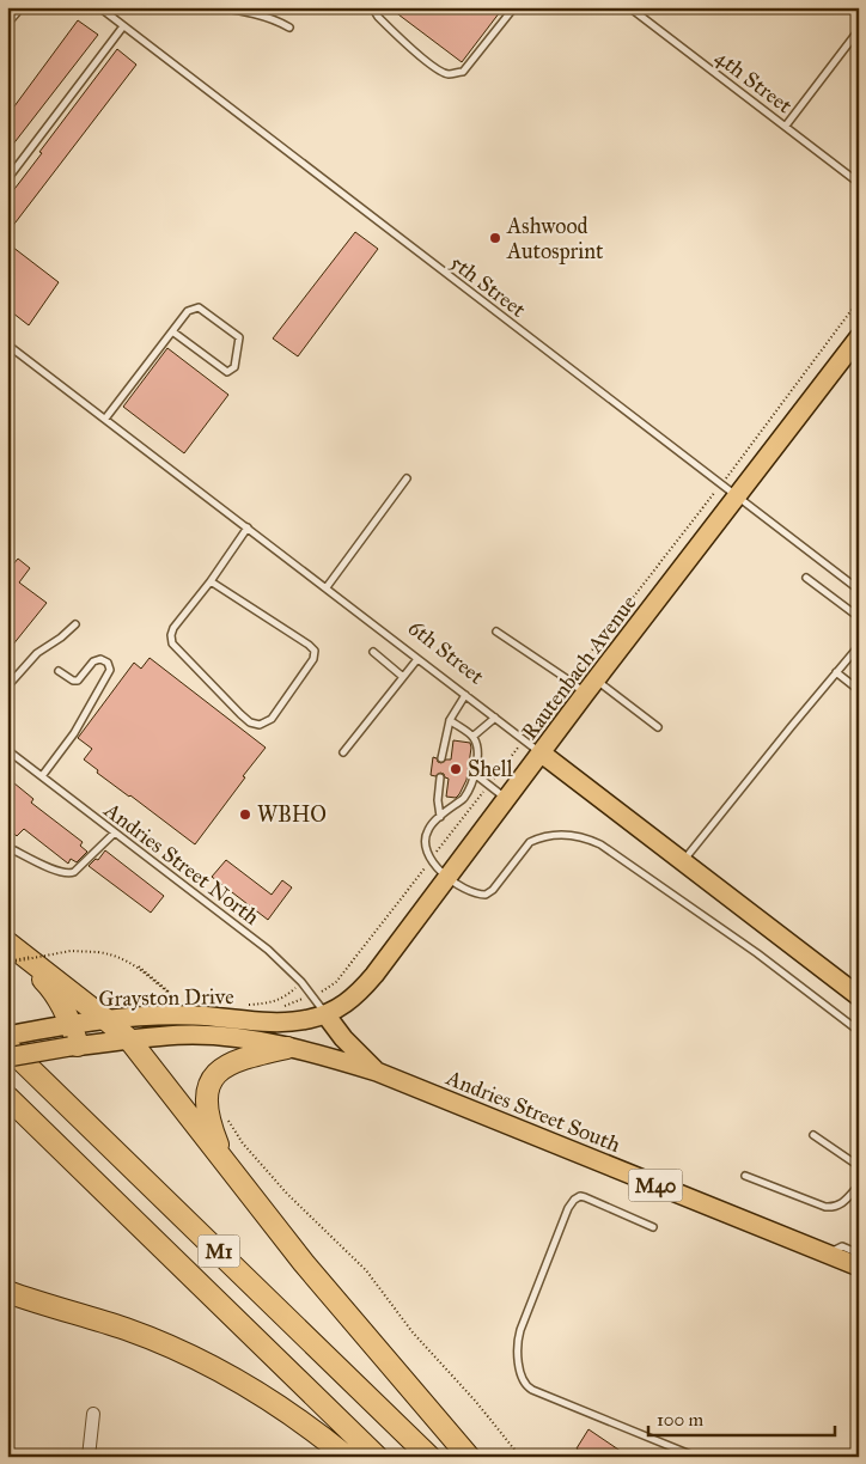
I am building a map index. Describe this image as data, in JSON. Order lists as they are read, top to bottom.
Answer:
{
  "streets": {
    "highway": ["M1"],
    "main road": [
      "6th Street",
      "Rautenbach Avenue",
      "Grayston Drive",
      "Andries Street South",
      "M40"
    ],
    "lane": ["4th Street", "5th Street", "Andries Street North"]
  },
  "crossings": [
    ["5th Street", "Rautenbach Avenue"],
    ["6th Street", "Rautenbach Avenue"],
    ["Rautenbach Avenue", "Andries Street North"],
    ["Rautenbach Avenue", "Grayston Drive"],
    ["Andries Street North", "Grayston Drive"],
    ["Grayston Drive", "Andries Street South"]
  ],
  "places": ["Ashwood Autosprint", "Shell", "WBHO"],
  "scale_bar": "100 m"
}
